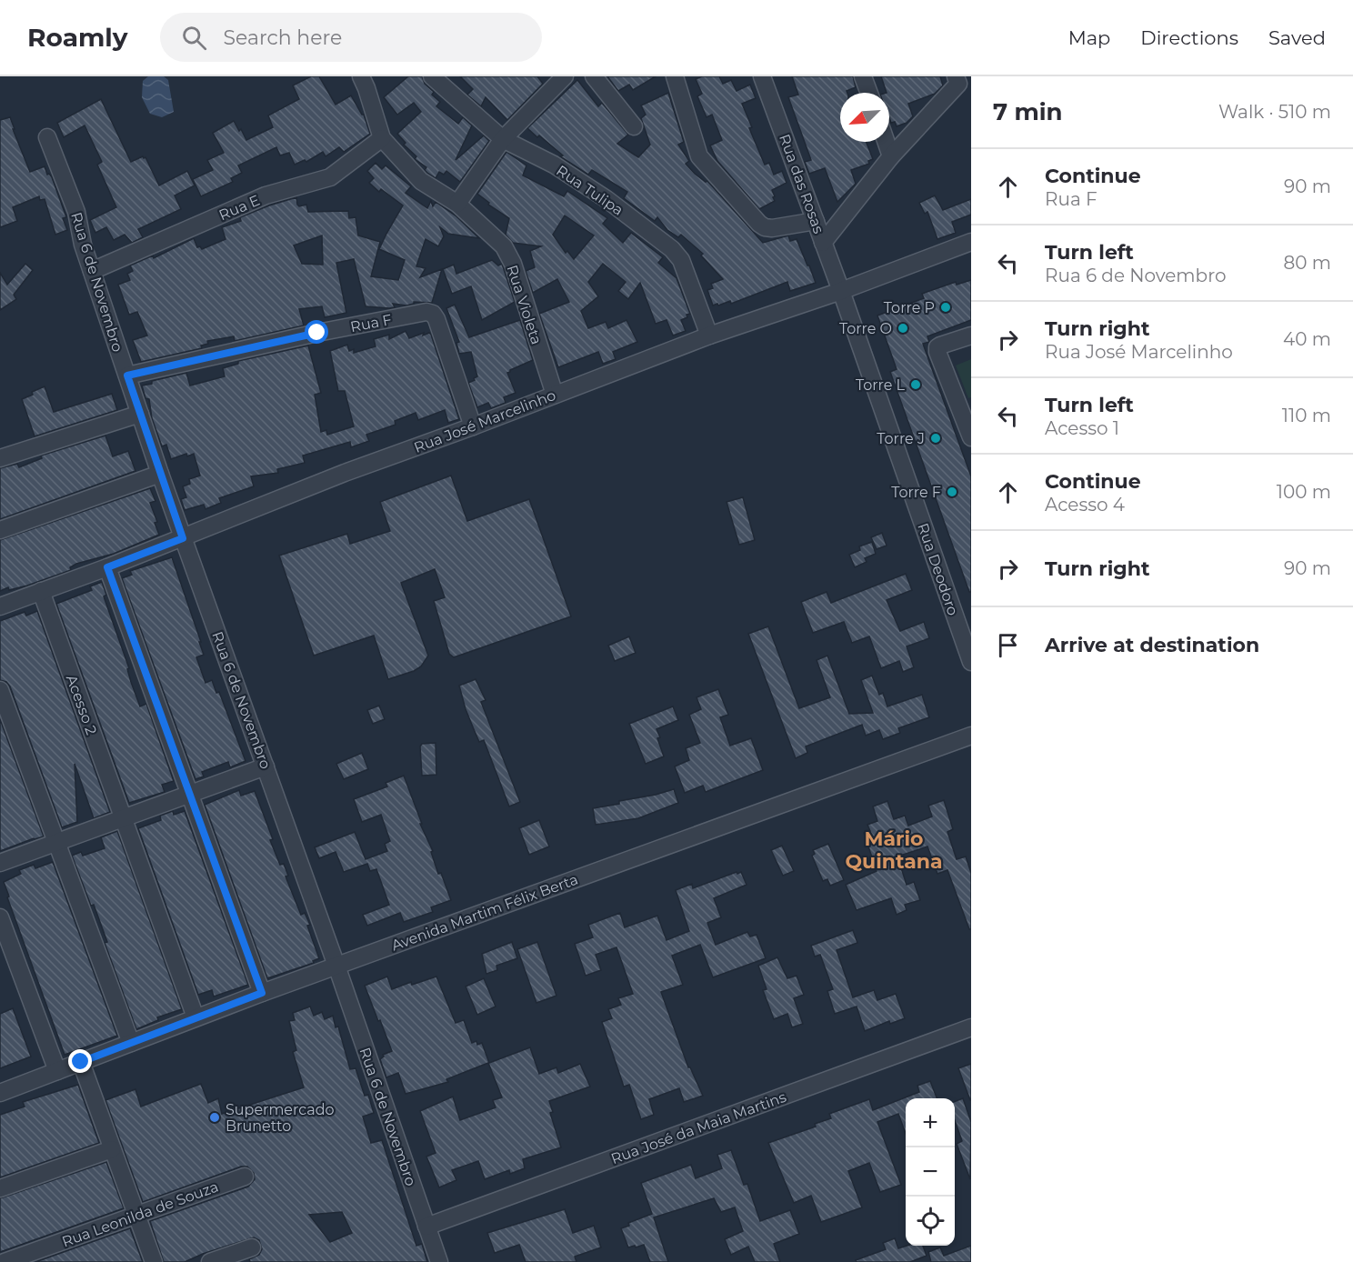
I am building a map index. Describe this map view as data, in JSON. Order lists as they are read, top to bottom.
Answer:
{
  "streets": {
    "street": [
      "Rua das Rosas",
      "Rua Tulipa",
      "Rua E",
      "Rua 6 de Novembro",
      "Rua Violeta",
      "Rua F",
      "Rua José Marcelinho",
      "Rua Deodoro",
      "Acesso 2",
      "Avenida Martim Félix Berta",
      "Rua José da Maia Martins",
      "Rua Leonilda de Souza"
    ]
  },
  "crossings": [
    ["Rua das Rosas", "Rua José Marcelinho"],
    ["Rua das Rosas", "Rua Deodoro"],
    ["Rua Tulipa", "Rua José Marcelinho"],
    ["Rua E", "Rua 6 de Novembro"],
    ["Rua E", "Rua Violeta"],
    ["Rua 6 de Novembro", "Rua F"],
    ["Rua 6 de Novembro", "Rua José Marcelinho"],
    ["Rua 6 de Novembro", "Avenida Martim Félix Berta"],
    ["Rua 6 de Novembro", "Rua José da Maia Martins"],
    ["Rua Violeta", "Rua José Marcelinho"],
    ["Rua F", "Rua José Marcelinho"],
    ["Rua José Marcelinho", "Rua Deodoro"],
    ["Rua José Marcelinho", "Acesso 2"],
    ["Acesso 2", "Avenida Martim Félix Berta"]
  ],
  "districts": ["Mário Quintana"],
  "places": [
    "Torre P",
    "Torre O",
    "Torre L",
    "Torre J",
    "Torre F",
    "Supermercado Brunetto"
  ],
  "north": "bottom left",
  "page": {
    "header": "Roamly",
    "search": "Search here",
    "nav": ["Map", "Directions", "Saved"],
    "heading": ["7 min", "Walk · 510 m"],
    "list": [
      ["Continue", "Rua F", "90 m"],
      ["Turn left", "Rua 6 de Novembro", "80 m"],
      ["Turn right", "Rua José Marcelinho", "40 m"],
      ["Turn left", "Acesso 1", "110 m"],
      ["Continue", "Acesso 4", "100 m"],
      ["Turn right", "90 m"],
      "Arrive at destination"
    ],
    "map_buttons": ["+", "−"]
  }
}
